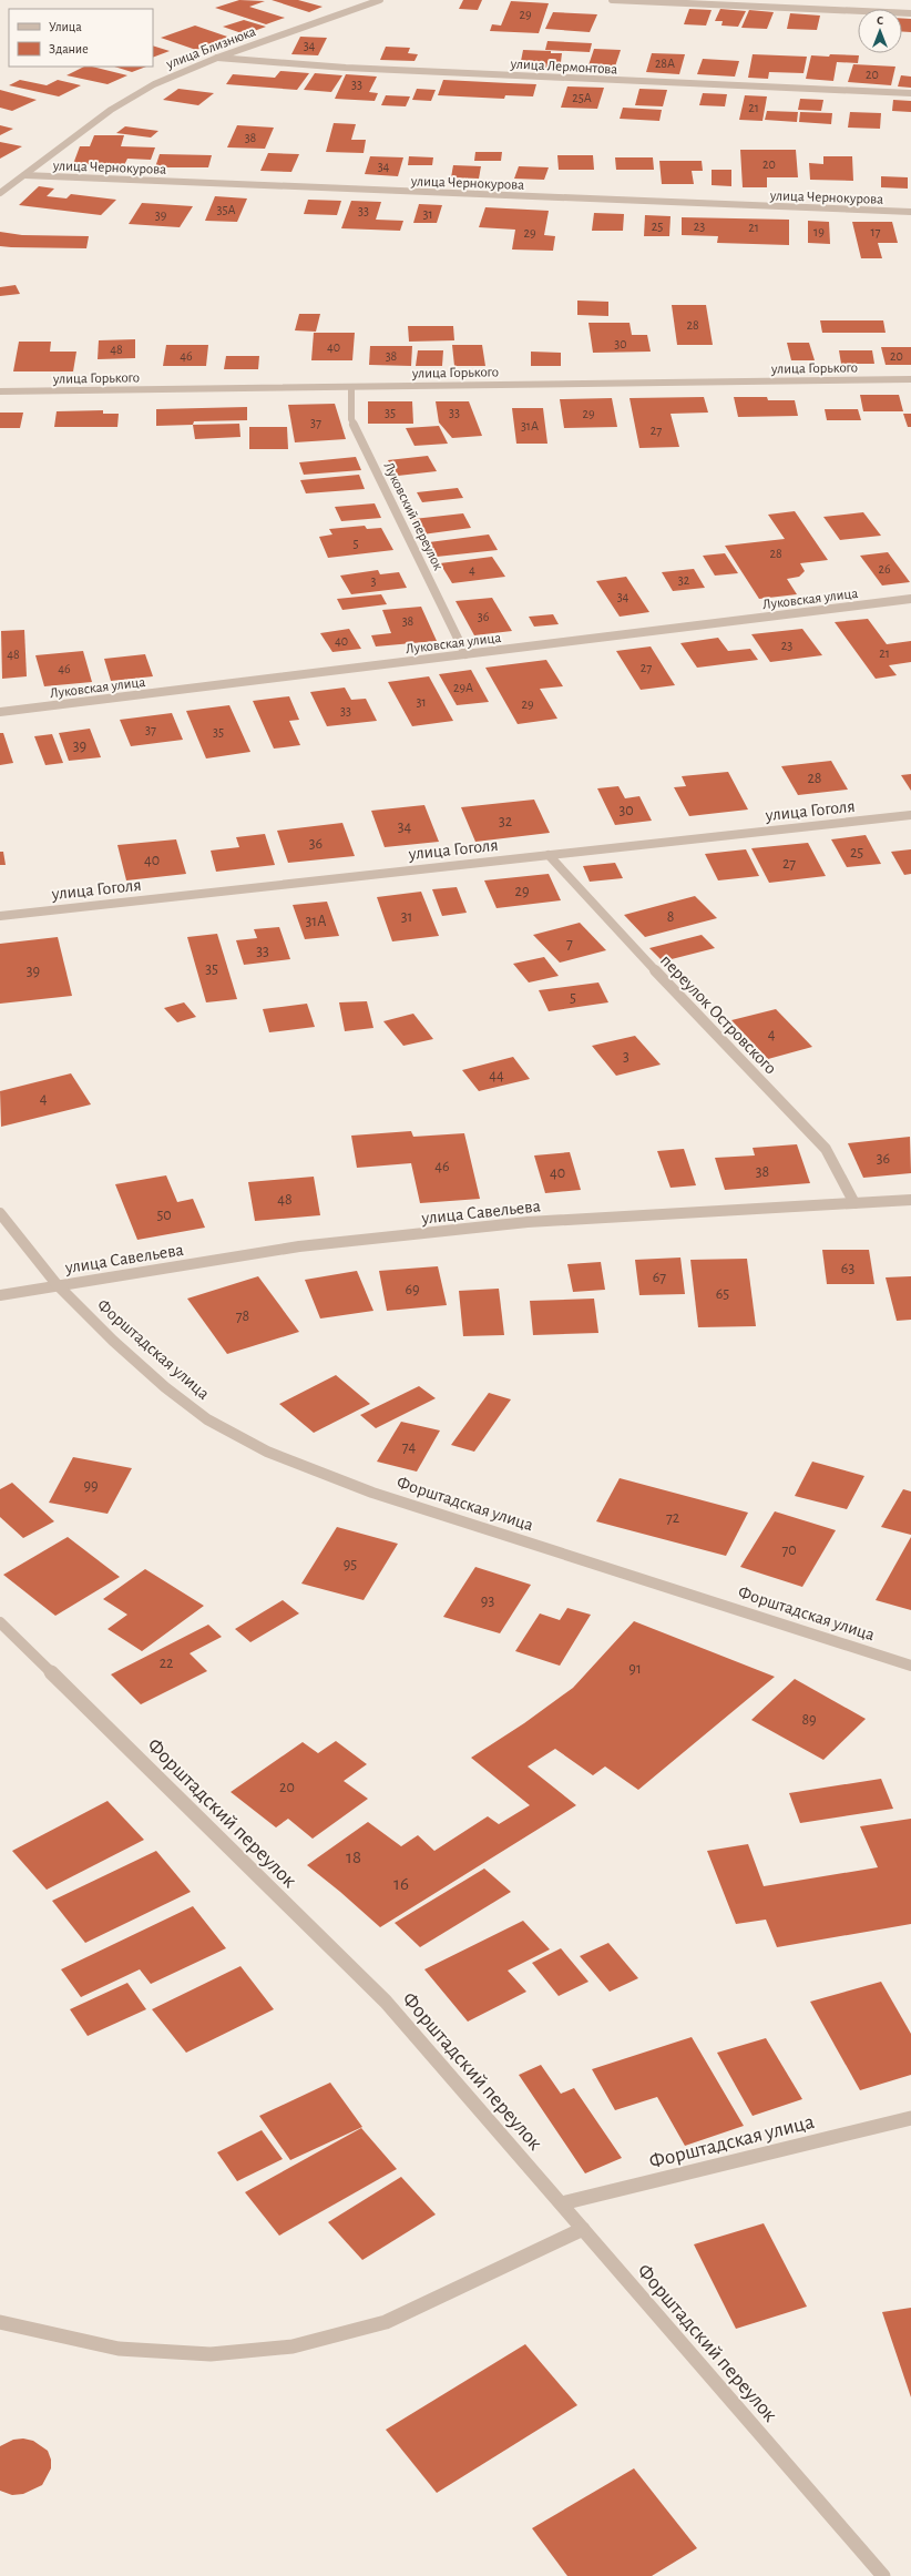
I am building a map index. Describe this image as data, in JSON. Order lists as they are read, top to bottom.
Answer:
{
  "streets": {
    "street": [
      "улица Близнюка",
      "улица Лермонтова",
      "улица Чернокурова",
      "улица Горького",
      "Луковский переулок",
      "Луковская улица",
      "улица Гоголя",
      "переулок Островского",
      "улица Савельева",
      "Форштадская улица",
      "Форштадский переулок"
    ]
  },
  "crossings": [
    ["улица Близнюка", "улица Лермонтова"],
    ["улица Близнюка", "улица Чернокурова"],
    ["улица Горького", "Луковский переулок"],
    ["Луковский переулок", "Луковская улица"],
    ["улица Гоголя", "переулок Островского"],
    ["переулок Островского", "улица Савельева"],
    ["улица Савельева", "Форштадская улица"],
    ["Форштадская улица", "Форштадский переулок"]
  ],
  "house_numbers": [
    "29",
    "34",
    "28А",
    "20",
    "33",
    "25А",
    "21",
    "38",
    "20",
    "34",
    "35А",
    "33",
    "31",
    "39",
    "25",
    "23",
    "21",
    "19",
    "17",
    "29",
    "28",
    "30",
    "40",
    "48",
    "46",
    "38",
    "20",
    "35",
    "33",
    "29",
    "37",
    "31А",
    "27",
    "5",
    "28",
    "26",
    "4",
    "32",
    "3",
    "34",
    "36",
    "38",
    "40",
    "23",
    "21",
    "48",
    "27",
    "46",
    "29А",
    "31",
    "29",
    "33",
    "37",
    "35",
    "39",
    "28",
    "30",
    "32",
    "34",
    "36",
    "25",
    "40",
    "27",
    "29",
    "31",
    "8",
    "31А",
    "7",
    "33",
    "35",
    "39",
    "5",
    "4",
    "3",
    "44",
    "4",
    "36",
    "46",
    "38",
    "40",
    "48",
    "50",
    "63",
    "67",
    "69",
    "65",
    "78",
    "74",
    "99",
    "72",
    "70",
    "95",
    "93",
    "22",
    "91",
    "89",
    "20",
    "18",
    "16"
  ],
  "legend": ["Улица", "Здание"],
  "north": "top"
}
